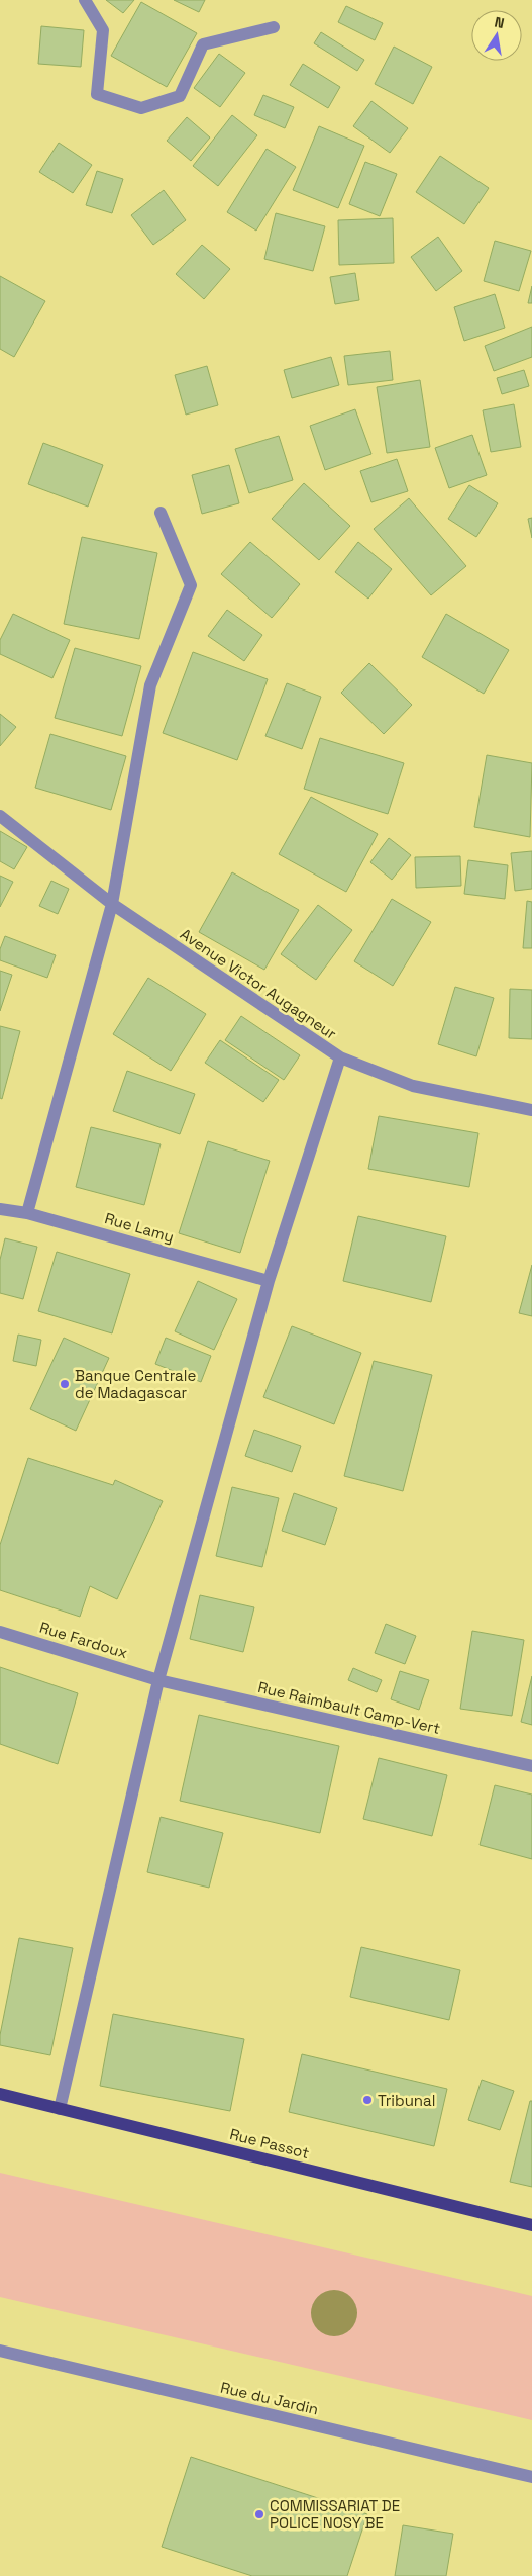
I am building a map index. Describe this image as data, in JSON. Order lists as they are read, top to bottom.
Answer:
{
  "streets": {
    "main road": ["Rue Passot"],
    "street": [
      "Avenue Victor Augagneur",
      "Rue Lamy",
      "Rue Fardoux",
      "Rue Raimbault Camp-Vert",
      "Rue du Jardin"
    ]
  },
  "crossings": [
    ["Rue Fardoux", "Rue Raimbault Camp-Vert"]
  ],
  "places": ["Banque Centrale de Madagascar", "Tribunal", "COMMISSARIAT DE POLICE NOSY BE"],
  "north": "top"
}
